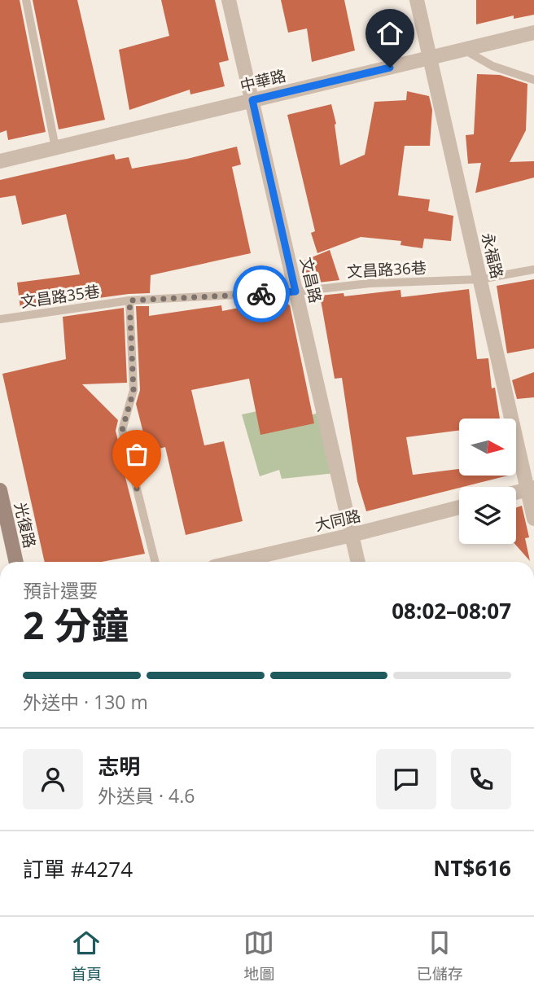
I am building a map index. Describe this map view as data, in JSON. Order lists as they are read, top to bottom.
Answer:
{
  "streets": {
    "main road": ["光復路"],
    "street": [
      "中華路",
      "永福路",
      "文昌路",
      "大同路"
    ],
    "lane": ["文昌路36巷", "文昌路35巷"]
  },
  "crossings": [
    ["中華路", "永福路"],
    ["中華路", "文昌路"],
    ["永福路", "文昌路36巷"],
    ["文昌路36巷", "文昌路"],
    ["文昌路36巷", "文昌路35巷"],
    ["文昌路", "文昌路35巷"],
    ["文昌路", "大同路"]
  ],
  "north": "right",
  "page": {
    "heading": ["2 分鐘", "預計還要", "08:02–08:07"],
    "panel": [
      "志明",
      "外送員 · 4.6",
      "訂單 #4274",
      "NT$616"
    ],
    "bar": "外送中 · 130 m",
    "tabs": ["首頁", "地圖", "已儲存"]
  }
}
